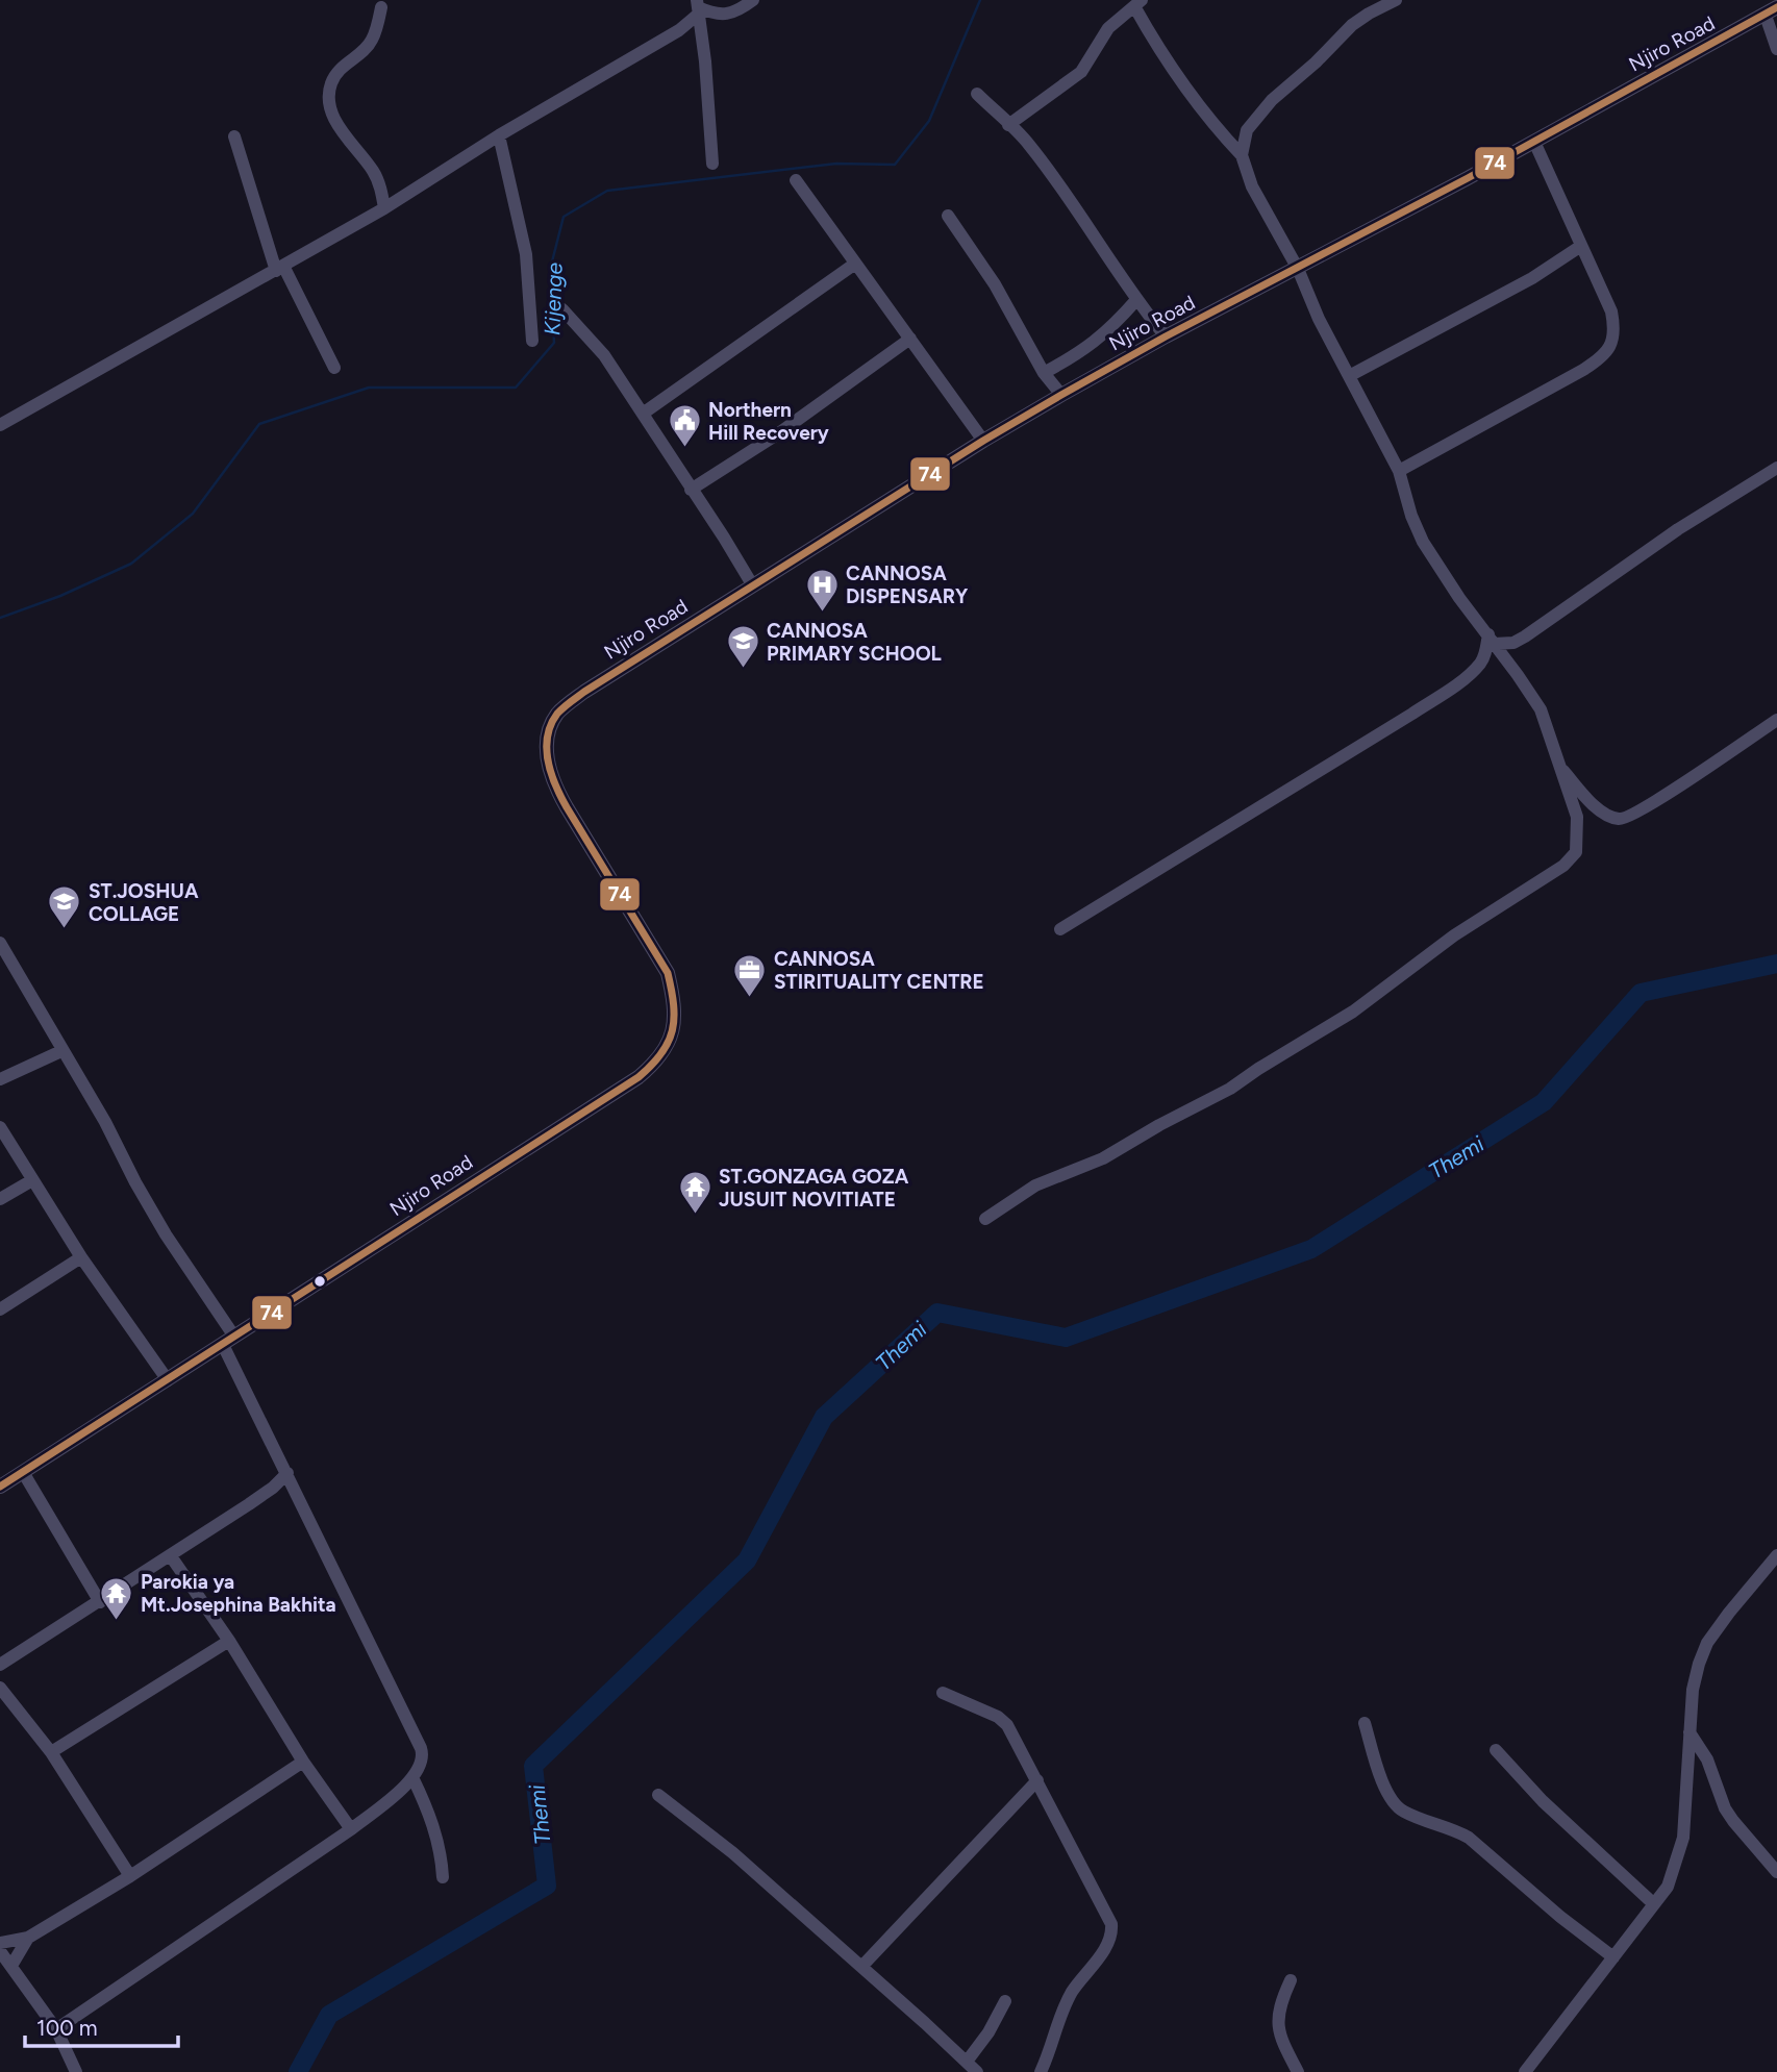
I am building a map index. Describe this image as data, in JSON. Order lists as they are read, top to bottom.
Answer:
{
  "streets": {
    "street": ["Njiro Road"]
  },
  "water": ["Kijenge", "Themi"],
  "places": {
    "public building": ["Northern Hill Recovery"],
    "hospital": ["CANNOSA DISPENSARY"],
    "school or university": ["CANNOSA PRIMARY SCHOOL", "ST.JOSHUA COLLAGE"],
    "office": ["CANNOSA STIRITUALITY CENTRE"],
    "temple": ["ST.GONZAGA GOZA JUSUIT NOVITIATE", "Parokia ya Mt.Josephina Bakhita"]
  },
  "lines": ["transit line 74"],
  "scale_bar": "100 m"
}
